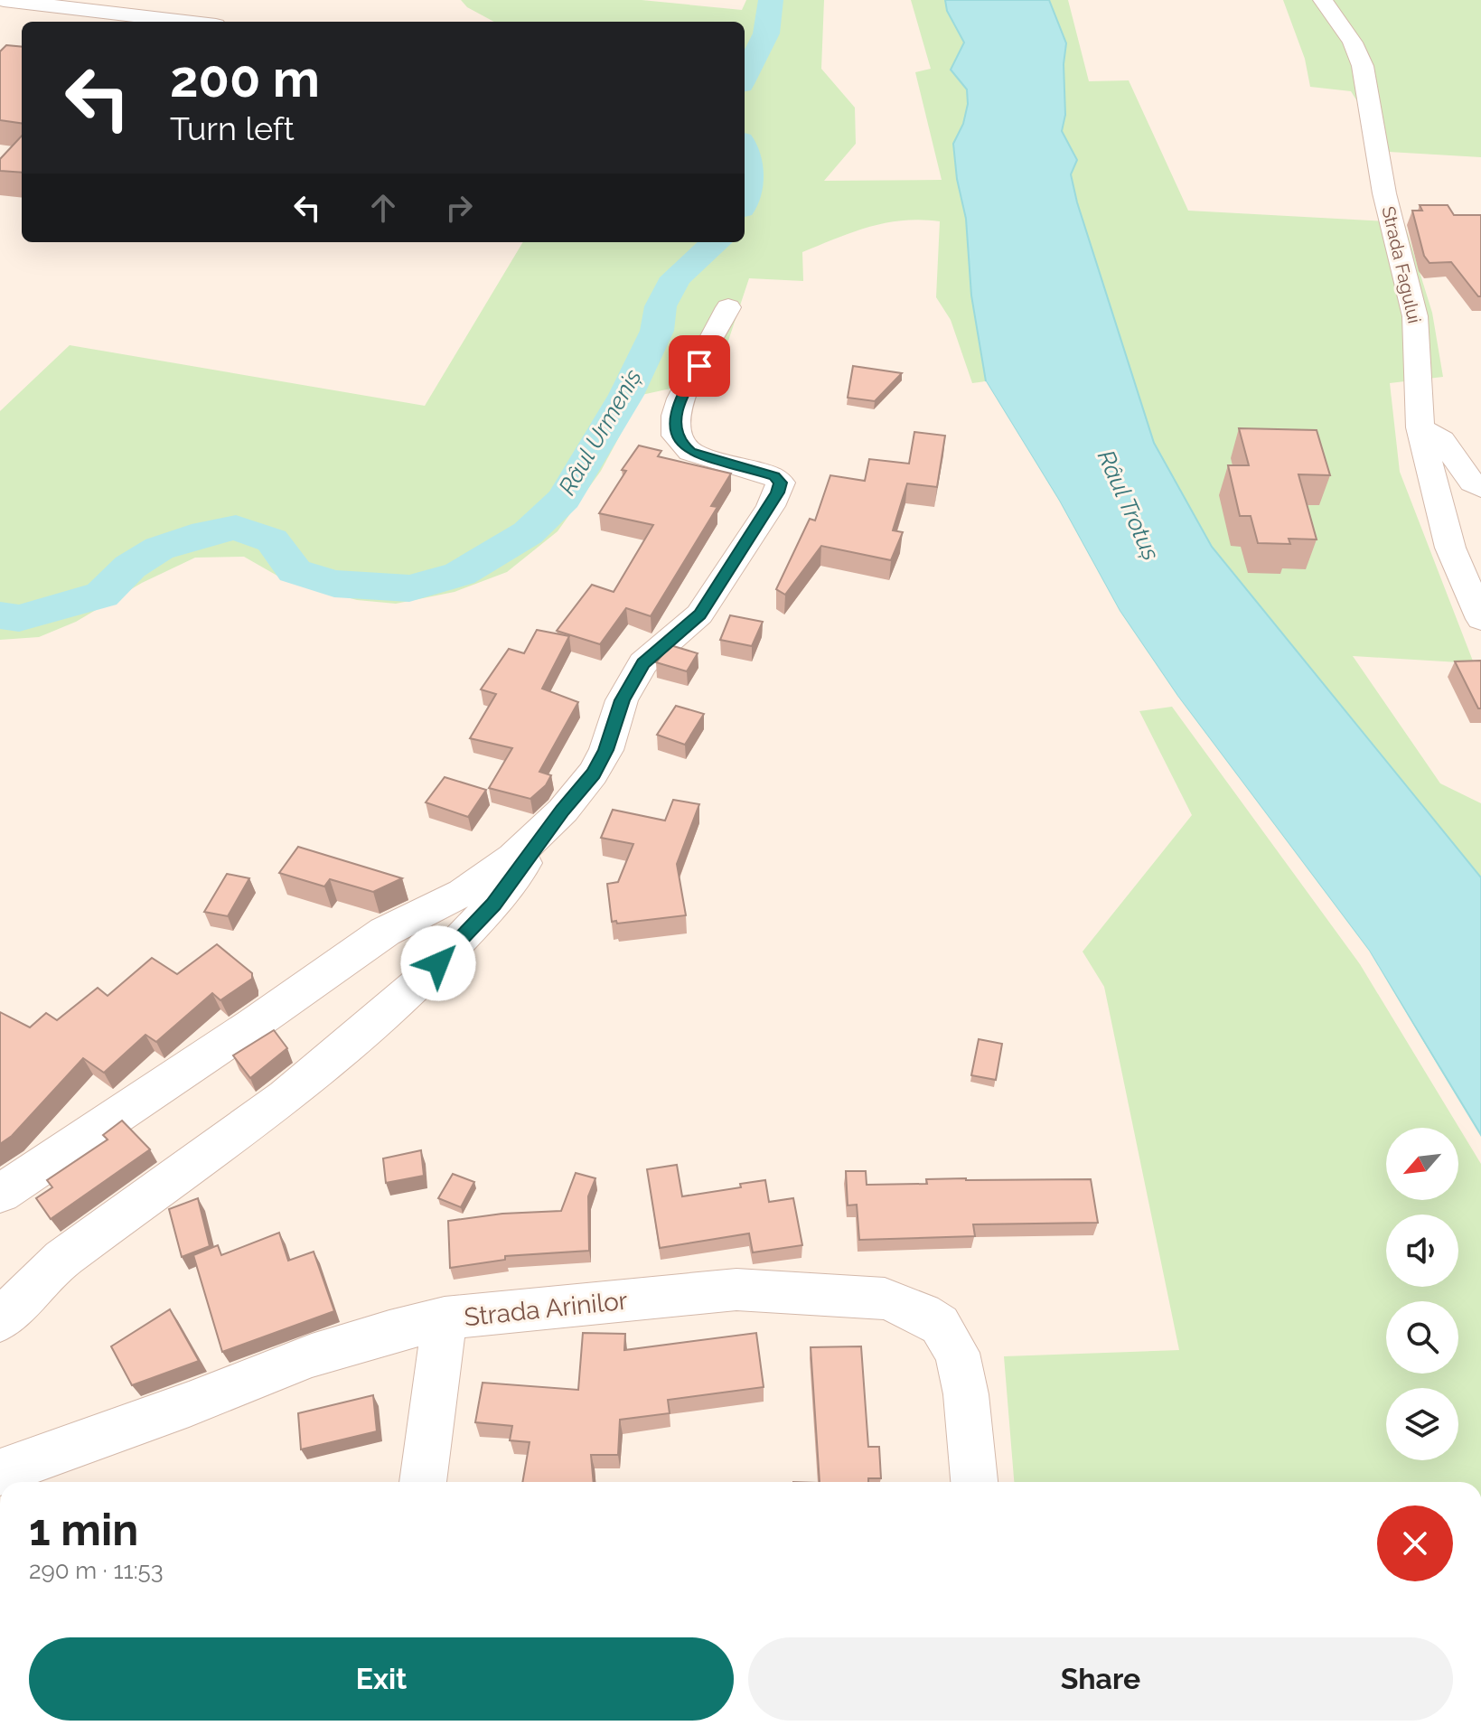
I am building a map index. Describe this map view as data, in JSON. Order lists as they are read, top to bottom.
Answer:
{
  "streets": {
    "street": ["Strada Fagului", "Strada Arinilor"]
  },
  "water": ["Râul Urmeniș", "Râul Trotuș"],
  "north": "bottom left",
  "page": {
    "turn": ["200 m", "Turn left"],
    "heading": ["1 min", "290 m · 11:53"],
    "buttons": ["Exit", "Share"]
  }
}
